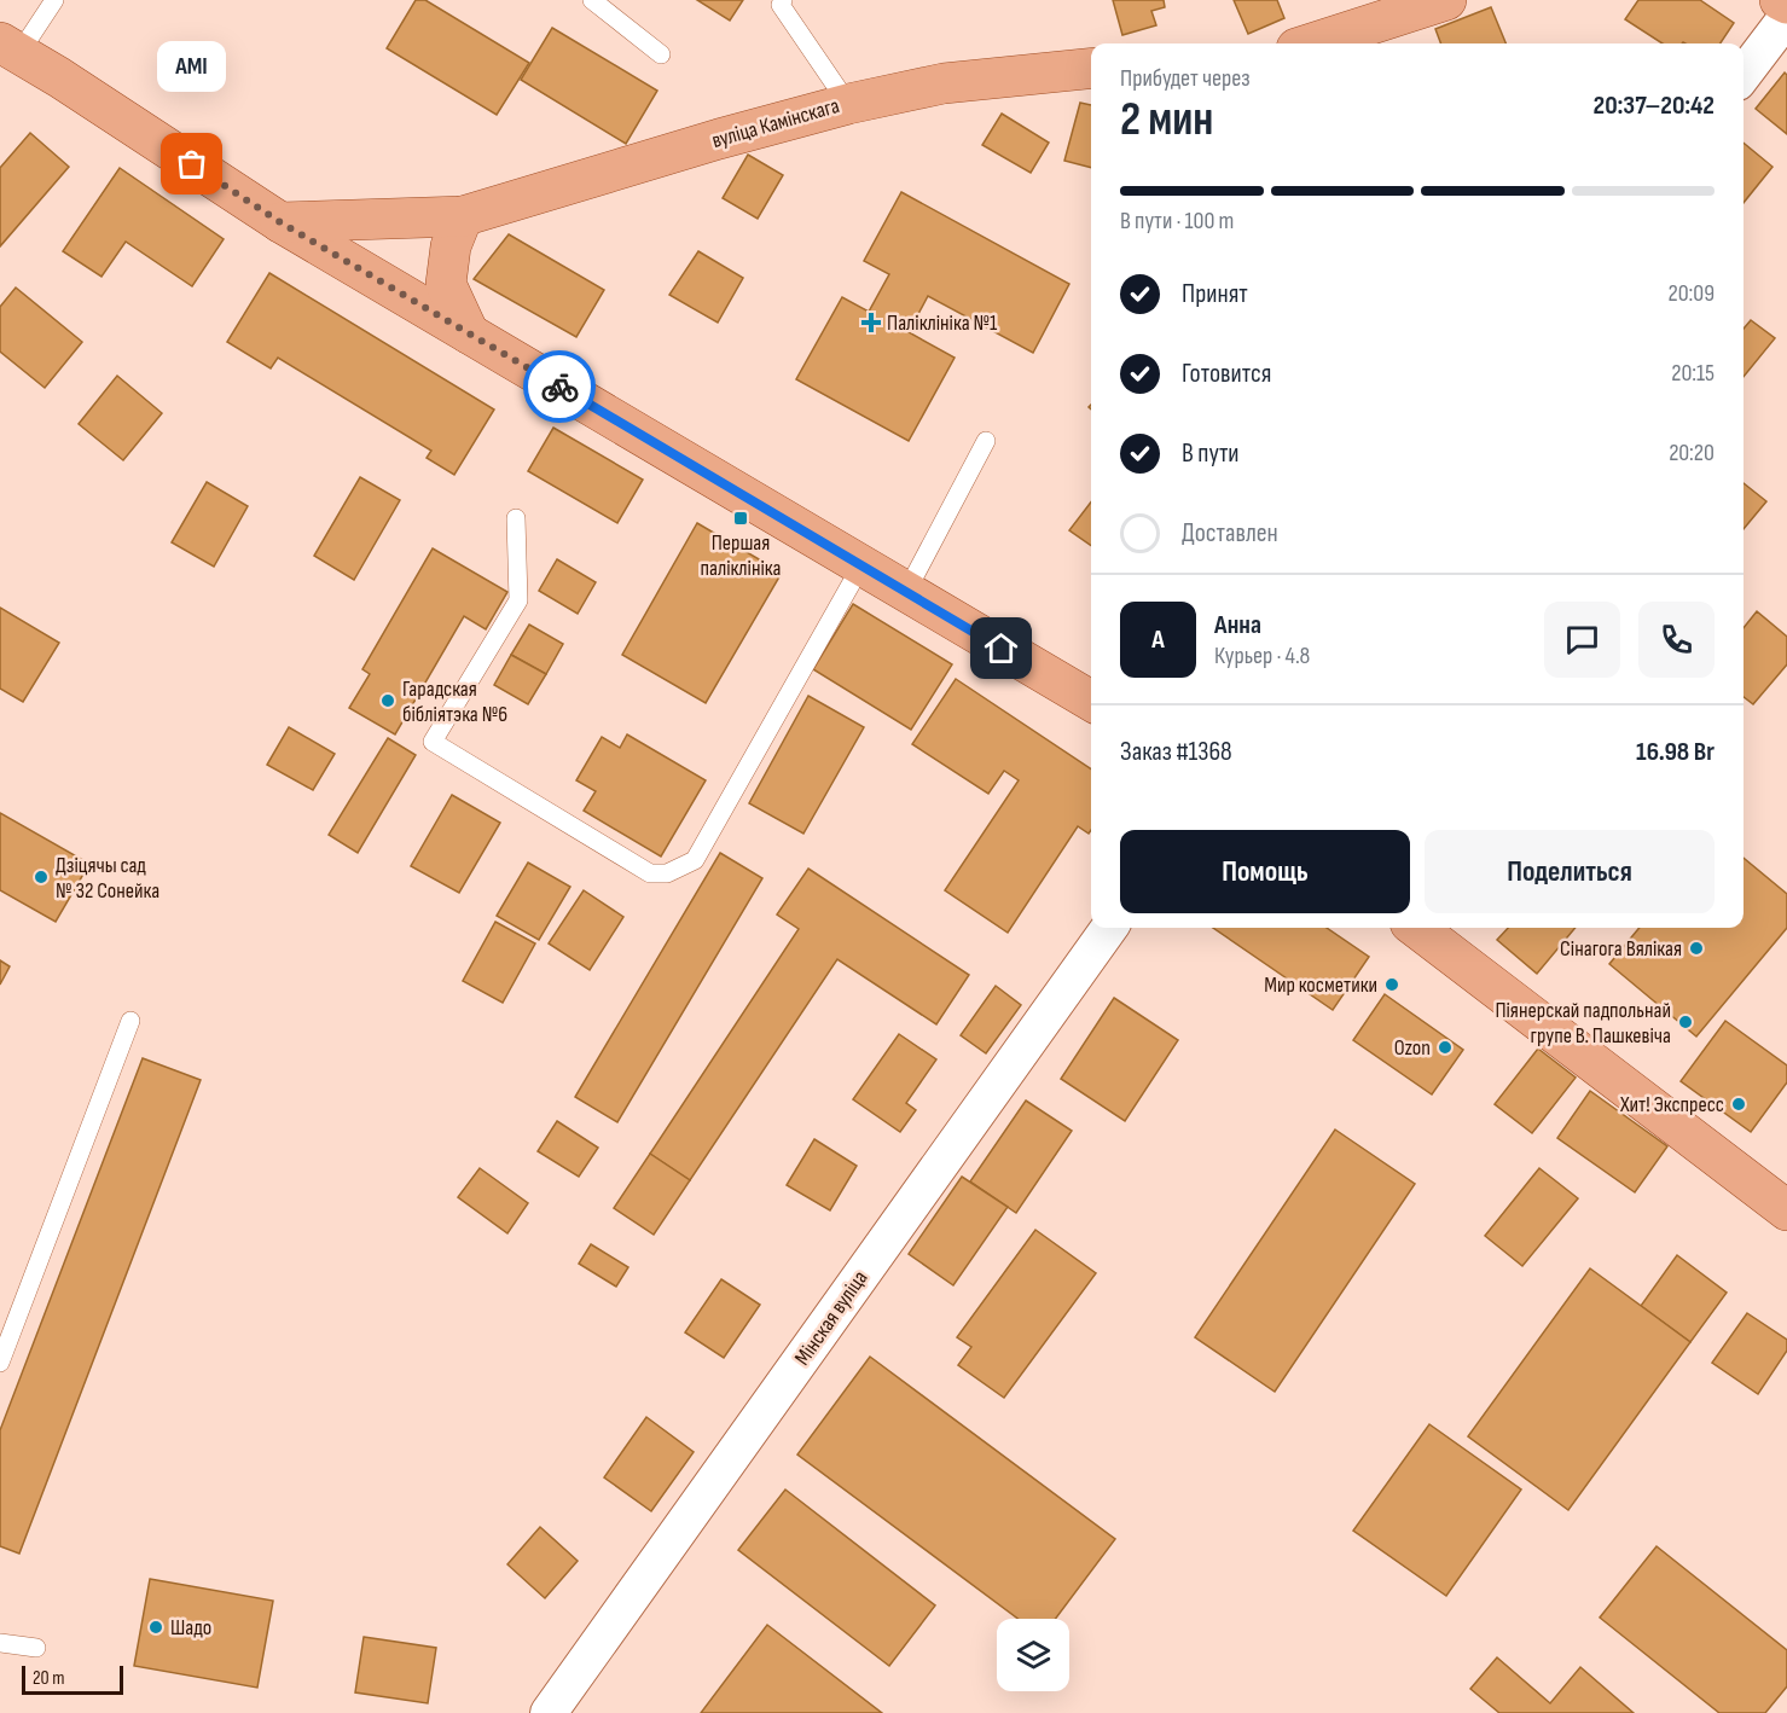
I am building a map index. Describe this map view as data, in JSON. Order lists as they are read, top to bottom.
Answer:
{
  "streets": {
    "main road": ["вуліца Камінскага"],
    "street": ["Мінская вуліца"]
  },
  "places": {
    "other": [
      "АМІ",
      "Гарадская бібліятэка №6",
      "Дзіцячы сад № 32 Сонейка",
      "Сінагога Вялікая",
      "Мир косметики",
      "Піянерскай падпольнай групе В. Пашкевіча",
      "Ozon",
      "Хит! Экспресс",
      "Шадо"
    ],
    "health": ["Паліклініка №1"],
    "transit": ["Першая паліклініка"]
  },
  "scale_bar": "20 m",
  "page": {
    "bubble": "АМІ",
    "heading": ["2 мин", "Прибудет через", "20:37–20:42"],
    "panel": [
      "Анна",
      "Курьер · 4.8",
      "Заказ #1368",
      "16.98 Br"
    ],
    "bar": "В пути · 100 m",
    "list": [
      ["Принят", "20:09"],
      ["Готовится", "20:15"],
      ["В пути", "20:20"],
      "Доставлен"
    ],
    "round": "А",
    "buttons": ["Помощь", "Поделиться"],
    "scale": "20 m"
  }
}
